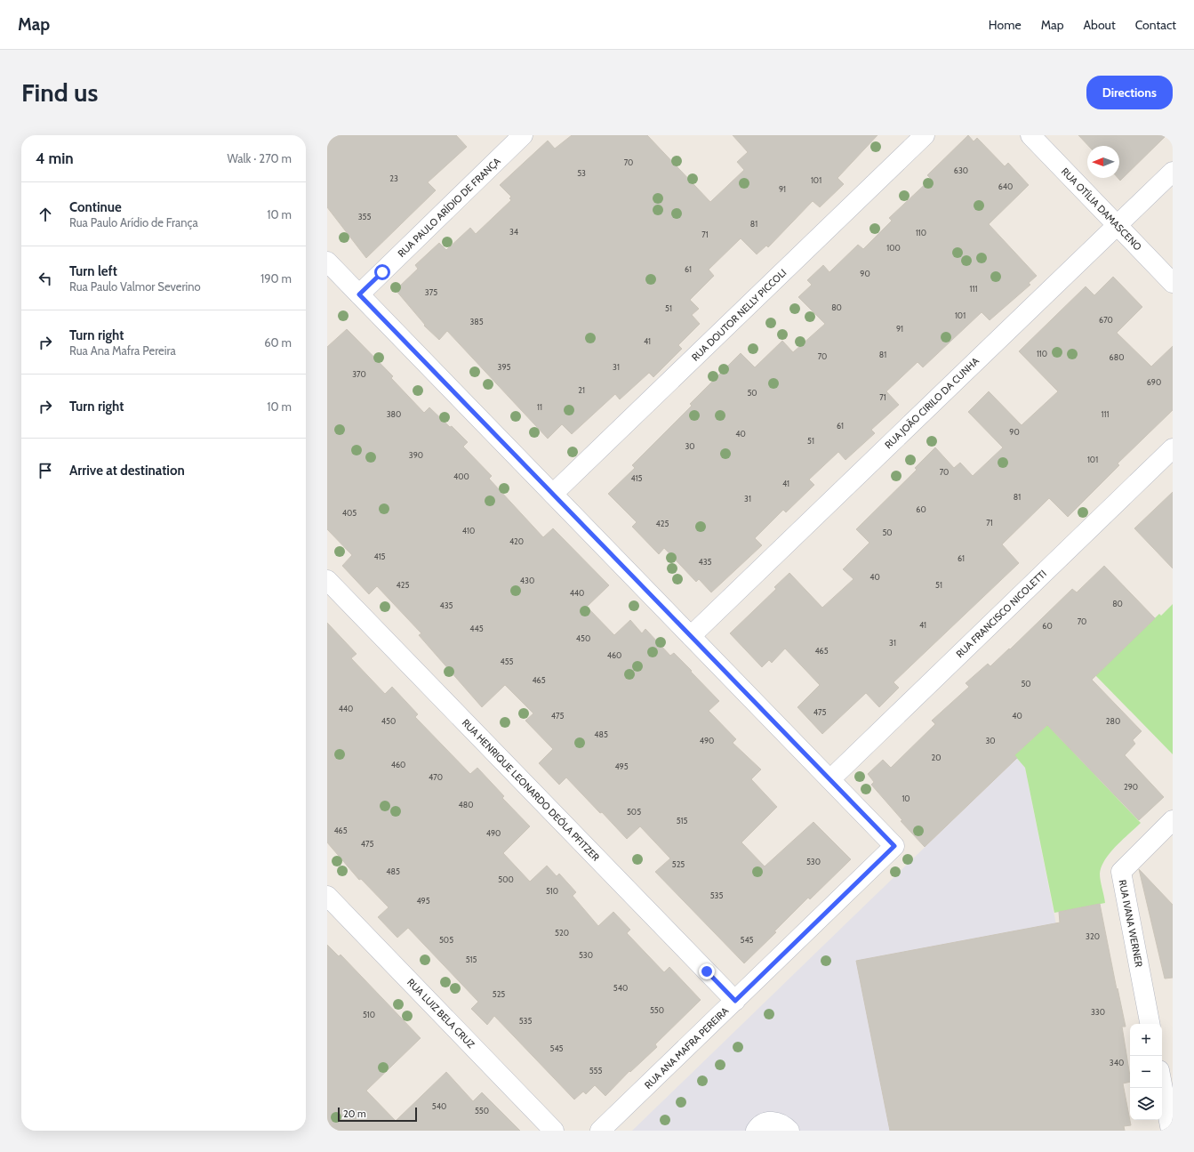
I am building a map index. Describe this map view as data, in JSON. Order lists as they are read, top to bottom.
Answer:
{
  "streets": {
    "street": [
      "RUA PAULO ARÍDIO DE FRANÇA",
      "RUA OTÍLIA DAMASCENO",
      "RUA DOUTOR NELLY PICCOLI",
      "RUA JOÃO CIRILO DA CUNHA",
      "RUA FRANCISCO NICOLETTI",
      "RUA HENRIQUE LEONARDO DEÓLA PFITZER",
      "RUA IVANA WERNER",
      "RUA LUIZ BELA CRUZ",
      "RUA ANA MAFRA PEREIRA"
    ]
  },
  "crossings": [
    ["RUA OTÍLIA DAMASCENO", "RUA JOÃO CIRILO DA CUNHA"],
    ["RUA FRANCISCO NICOLETTI", "RUA ANA MAFRA PEREIRA"],
    ["RUA HENRIQUE LEONARDO DEÓLA PFITZER", "RUA ANA MAFRA PEREIRA"]
  ],
  "house_numbers": [
    "70",
    "630",
    "53",
    "23",
    "101",
    "640",
    "91",
    "355",
    "81",
    "34",
    "110",
    "71",
    "100",
    "61",
    "90",
    "111",
    "375",
    "80",
    "51",
    "101",
    "670",
    "385",
    "91",
    "41",
    "110",
    "81",
    "70",
    "680",
    "395",
    "31",
    "370",
    "690",
    "21",
    "50",
    "71",
    "11",
    "380",
    "111",
    "61",
    "90",
    "40",
    "51",
    "30",
    "390",
    "101",
    "70",
    "400",
    "415",
    "41",
    "81",
    "31",
    "60",
    "405",
    "71",
    "425",
    "410",
    "50",
    "420",
    "415",
    "61",
    "435",
    "40",
    "430",
    "425",
    "51",
    "440",
    "80",
    "435",
    "70",
    "41",
    "60",
    "445",
    "450",
    "31",
    "465",
    "460",
    "455",
    "465",
    "50",
    "440",
    "475",
    "475",
    "40",
    "450",
    "280",
    "485",
    "490",
    "30",
    "20",
    "460",
    "495",
    "470",
    "290",
    "10",
    "480",
    "505",
    "515",
    "465",
    "490",
    "475",
    "530",
    "525",
    "485",
    "500",
    "510",
    "535",
    "495",
    "520",
    "320",
    "505",
    "545",
    "530",
    "515",
    "540",
    "525",
    "550",
    "330",
    "510",
    "535",
    "545",
    "340",
    "555",
    "540",
    "550"
  ],
  "scale_bar": "20 m",
  "north": "left",
  "page": {
    "header": "Map",
    "nav": [
      "Home",
      "Map",
      "About",
      "Contact"
    ],
    "buttons": "Directions",
    "title": "Find us",
    "heading": ["4 min", "Walk · 270 m"],
    "list": [
      ["Continue", "Rua Paulo Arídio de França", "10 m"],
      ["Turn left", "Rua Paulo Valmor Severino", "190 m"],
      ["Turn right", "Rua Ana Mafra Pereira", "60 m"],
      ["Turn right", "10 m"],
      "Arrive at destination"
    ],
    "map_buttons": ["+", "−"],
    "scale": "20 m"
  }
}
